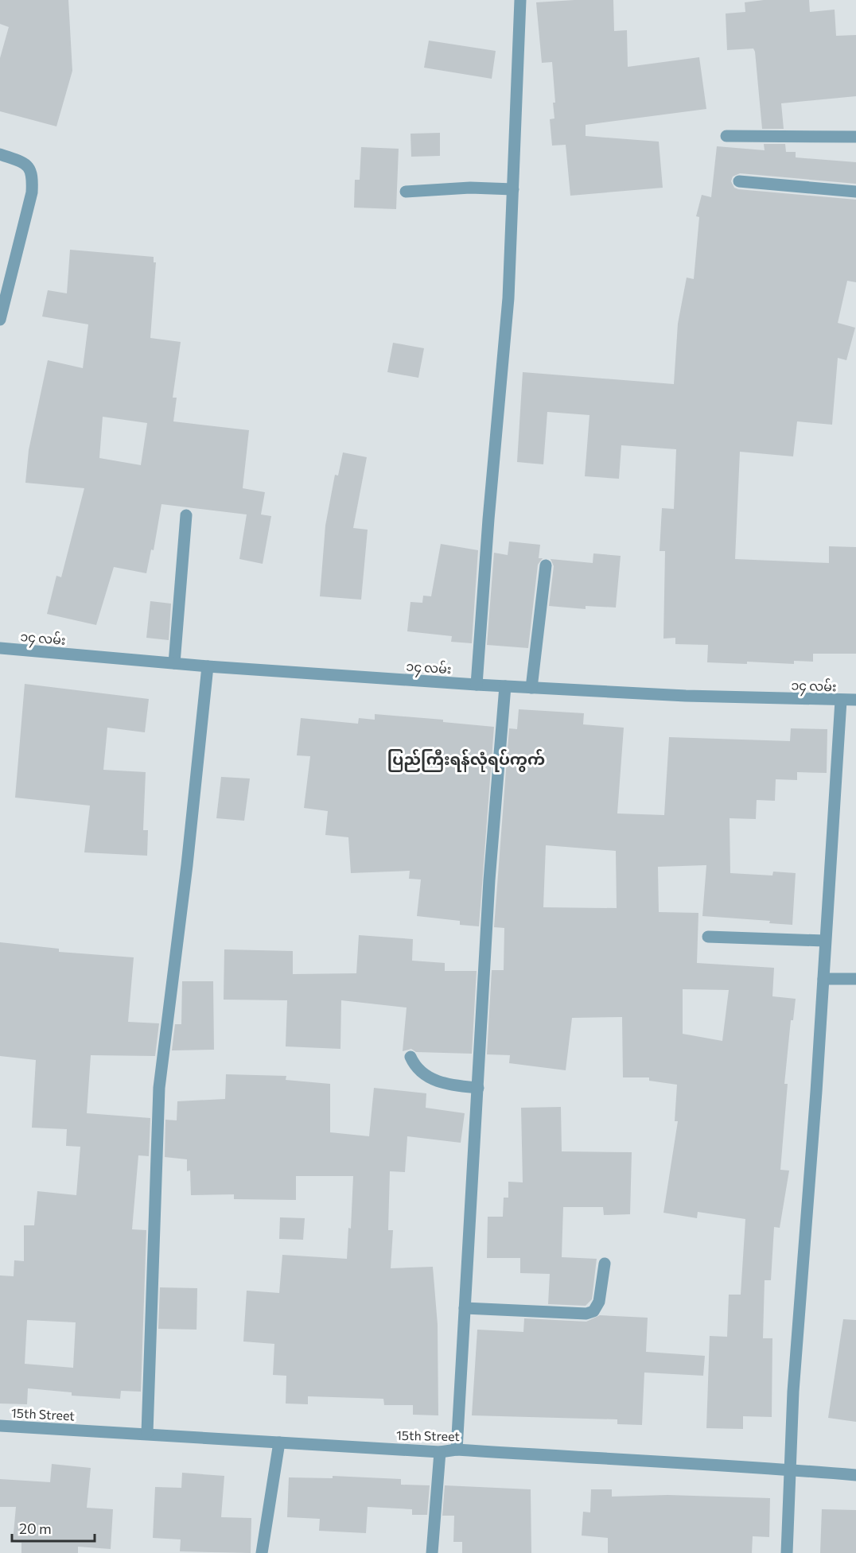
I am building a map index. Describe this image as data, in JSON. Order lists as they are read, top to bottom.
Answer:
{
  "streets": {
    "street": ["၁၄ လမ်း", "15th Street"]
  },
  "districts": ["ပြည်ကြီးရန်လုံရပ်ကွက်"],
  "scale_bar": "20 m"
}
